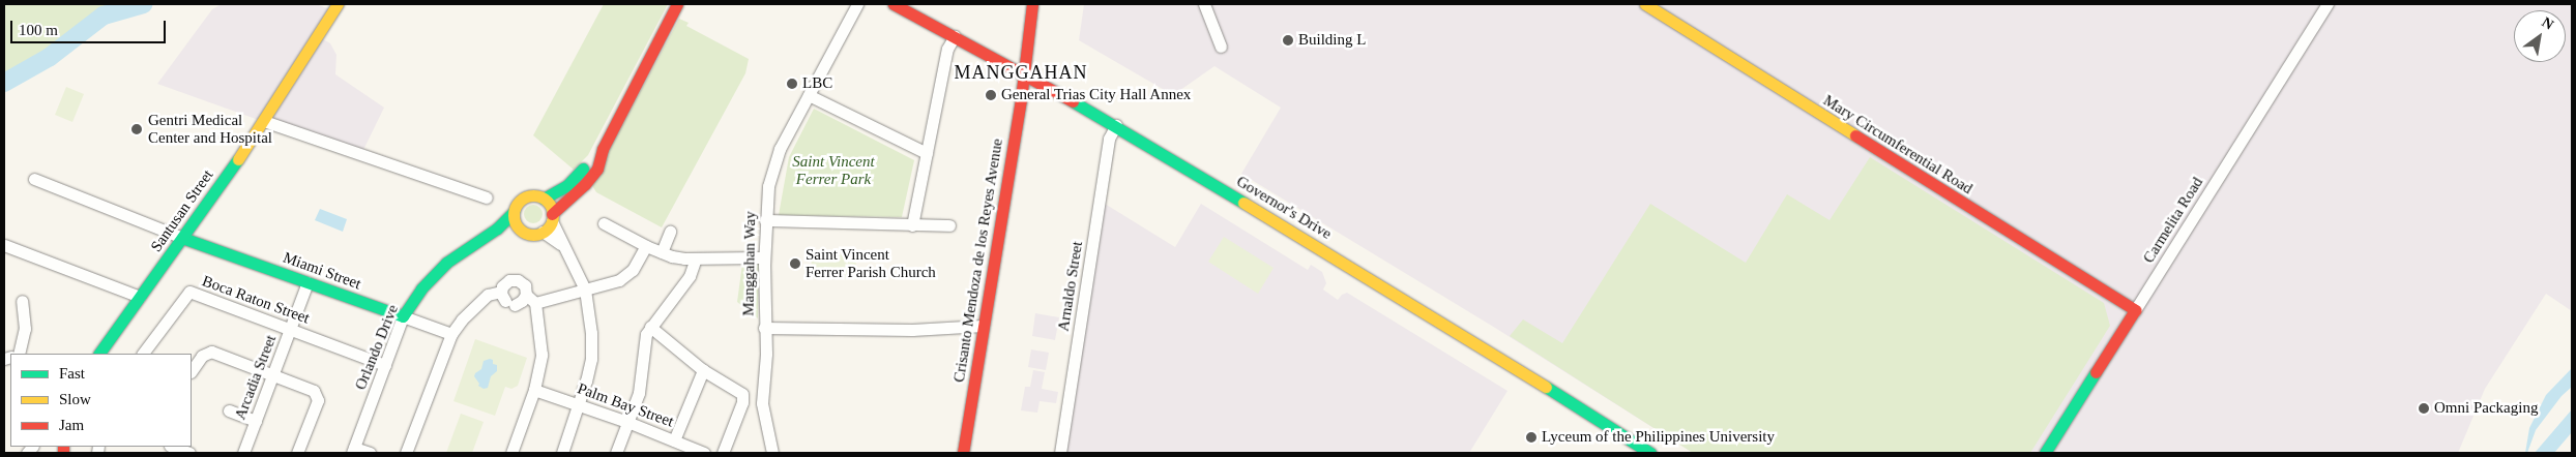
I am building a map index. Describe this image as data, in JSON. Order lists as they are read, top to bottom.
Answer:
{
  "streets": {
    "street": [
      "Mary Circumferential Road",
      "Governor's Drive",
      "Santusan Street",
      "Carmelita Road",
      "Crisanto Mendoza de los Reyes Avenue",
      "Manggahan Way",
      "Miami Street",
      "Arnaldo Street",
      "Boca Raton Street",
      "Orlando Drive",
      "Arcadia Street",
      "Palm Bay Street"
    ]
  },
  "crossings": [
    ["Mary Circumferential Road", "Carmelita Road"],
    ["Governor's Drive", "Crisanto Mendoza de los Reyes Avenue"],
    ["Governor's Drive", "Arnaldo Street"],
    ["Santusan Street", "Miami Street"],
    ["Crisanto Mendoza de los Reyes Avenue", "Manggahan Way"],
    ["Miami Street", "Orlando Drive"],
    ["Miami Street", "Arcadia Street"],
    ["Boca Raton Street", "Orlando Drive"],
    ["Boca Raton Street", "Arcadia Street"]
  ],
  "districts": ["MANGGAHAN"],
  "parks": ["Saint Vincent Ferrer Park"],
  "places": [
    "Building L",
    "LBC",
    "General Trias City Hall Annex",
    "Gentri Medical Center and Hospital",
    "Saint Vincent Ferrer Parish Church",
    "Omni Packaging",
    "Lyceum of the Philippines University"
  ],
  "legend": ["Fast", "Slow", "Jam"],
  "scale_bar": "100 m",
  "north": "top right"
}
